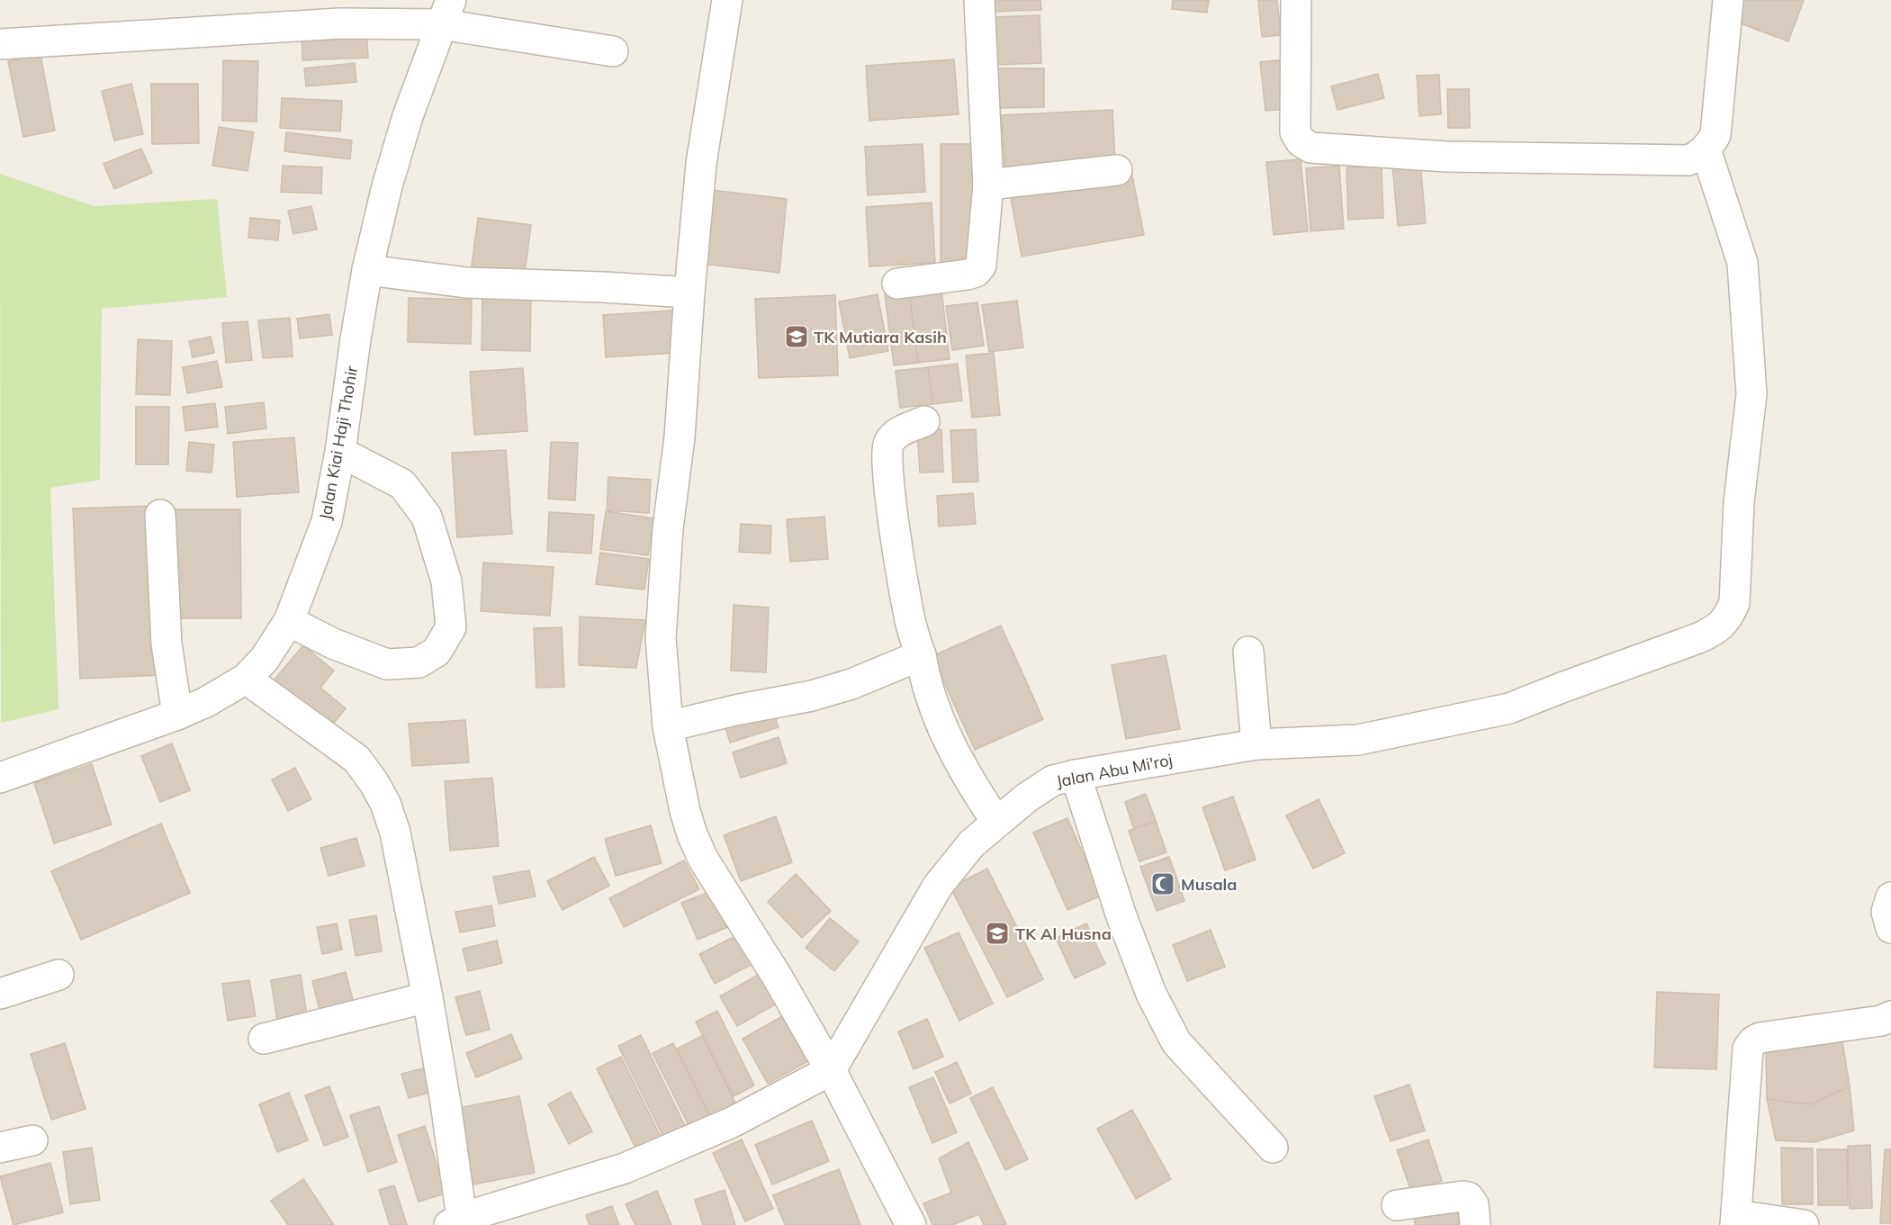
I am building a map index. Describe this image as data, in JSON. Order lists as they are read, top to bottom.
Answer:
{
  "streets": {
    "street": ["Jalan Kiai Haji Thohir", "Jalan Abu Mi'roj"]
  },
  "places": {
    "school or university": ["TK Mutiara Kasih", "TK Al Husna"],
    "mosque": ["Musala"]
  }
}
